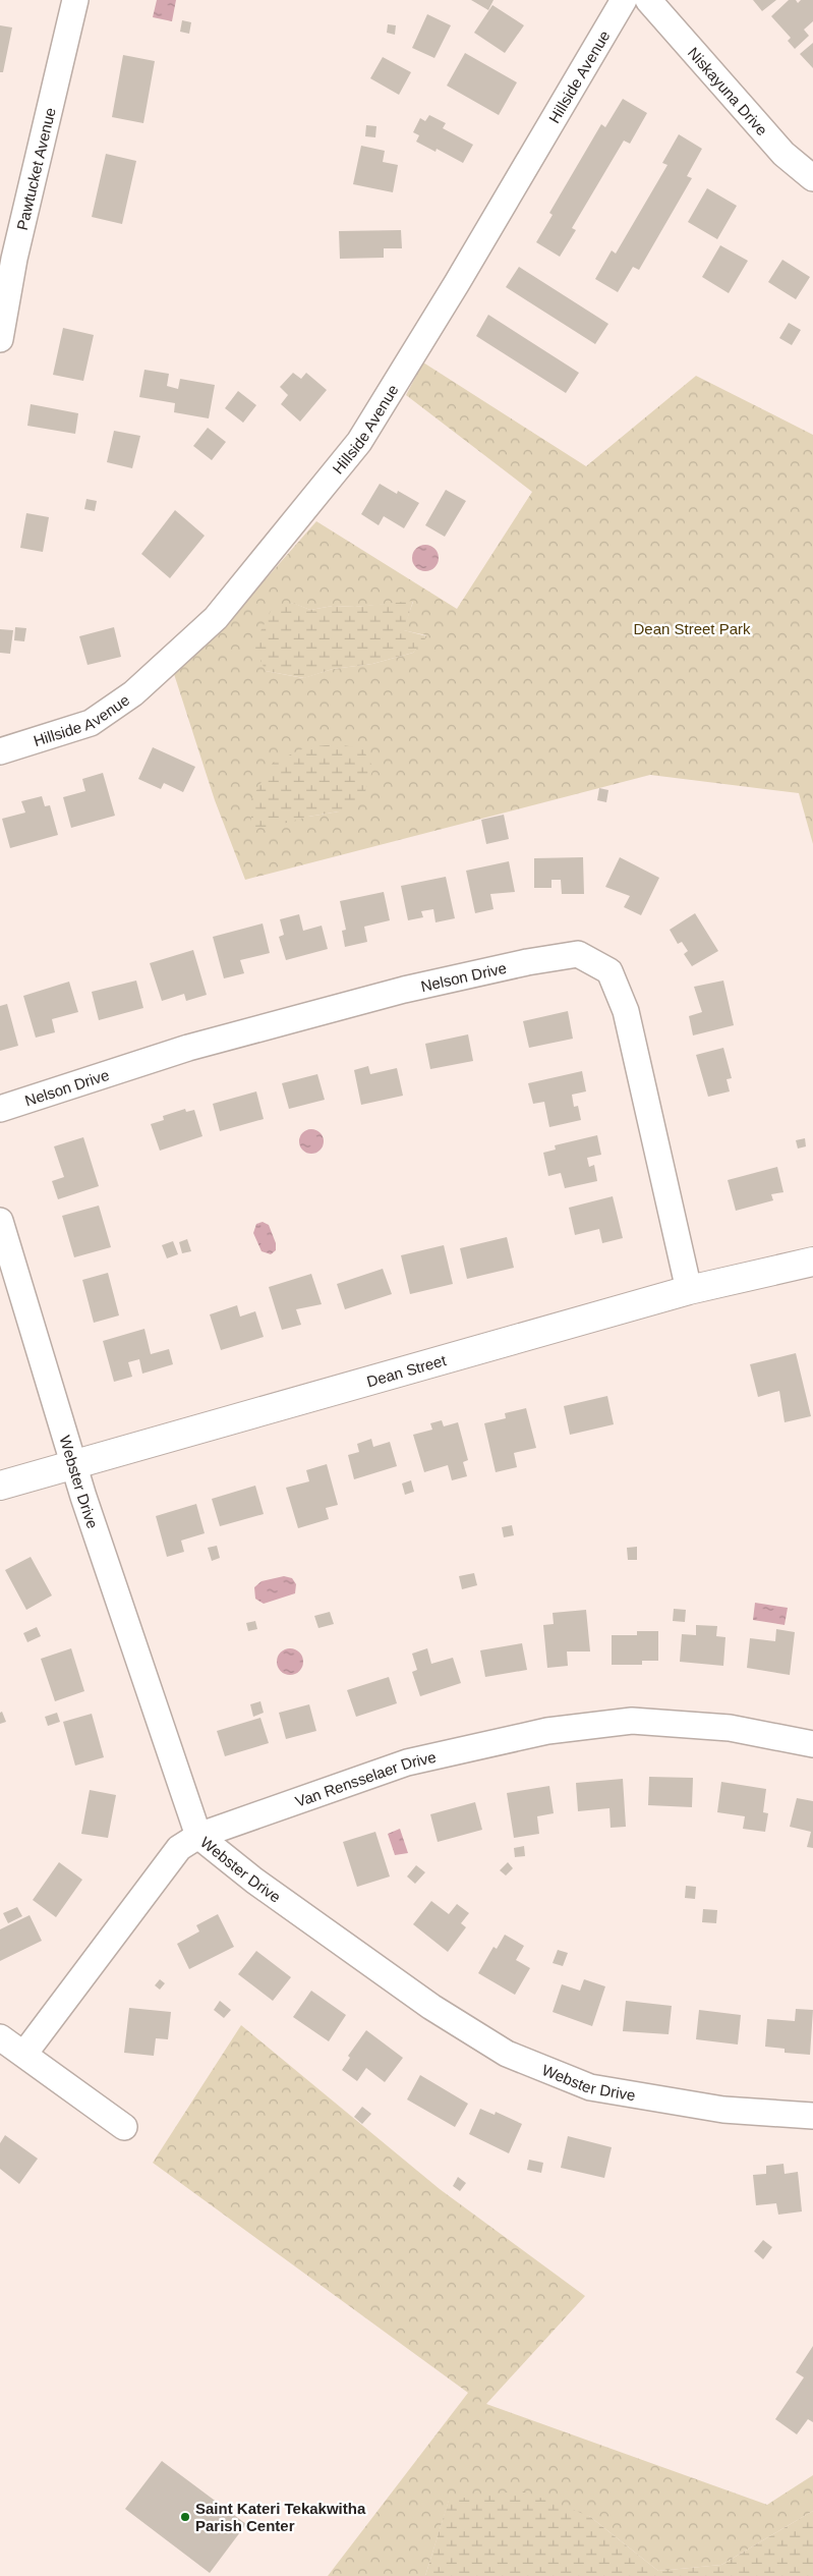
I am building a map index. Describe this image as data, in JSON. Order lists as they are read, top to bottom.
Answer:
{
  "streets": {
    "street": [
      "Hillside Avenue",
      "Niskayuna Drive",
      "Pawtucket Avenue",
      "Nelson Drive",
      "Dean Street",
      "Webster Drive",
      "Van Rensselaer Drive"
    ]
  },
  "crossings": [
    ["Nelson Drive", "Dean Street"],
    ["Dean Street", "Webster Drive"],
    ["Webster Drive", "Van Rensselaer Drive"]
  ],
  "parks": ["Dean Street Park"],
  "places": ["Saint Kateri Tekakwitha Parish Center"]
}
